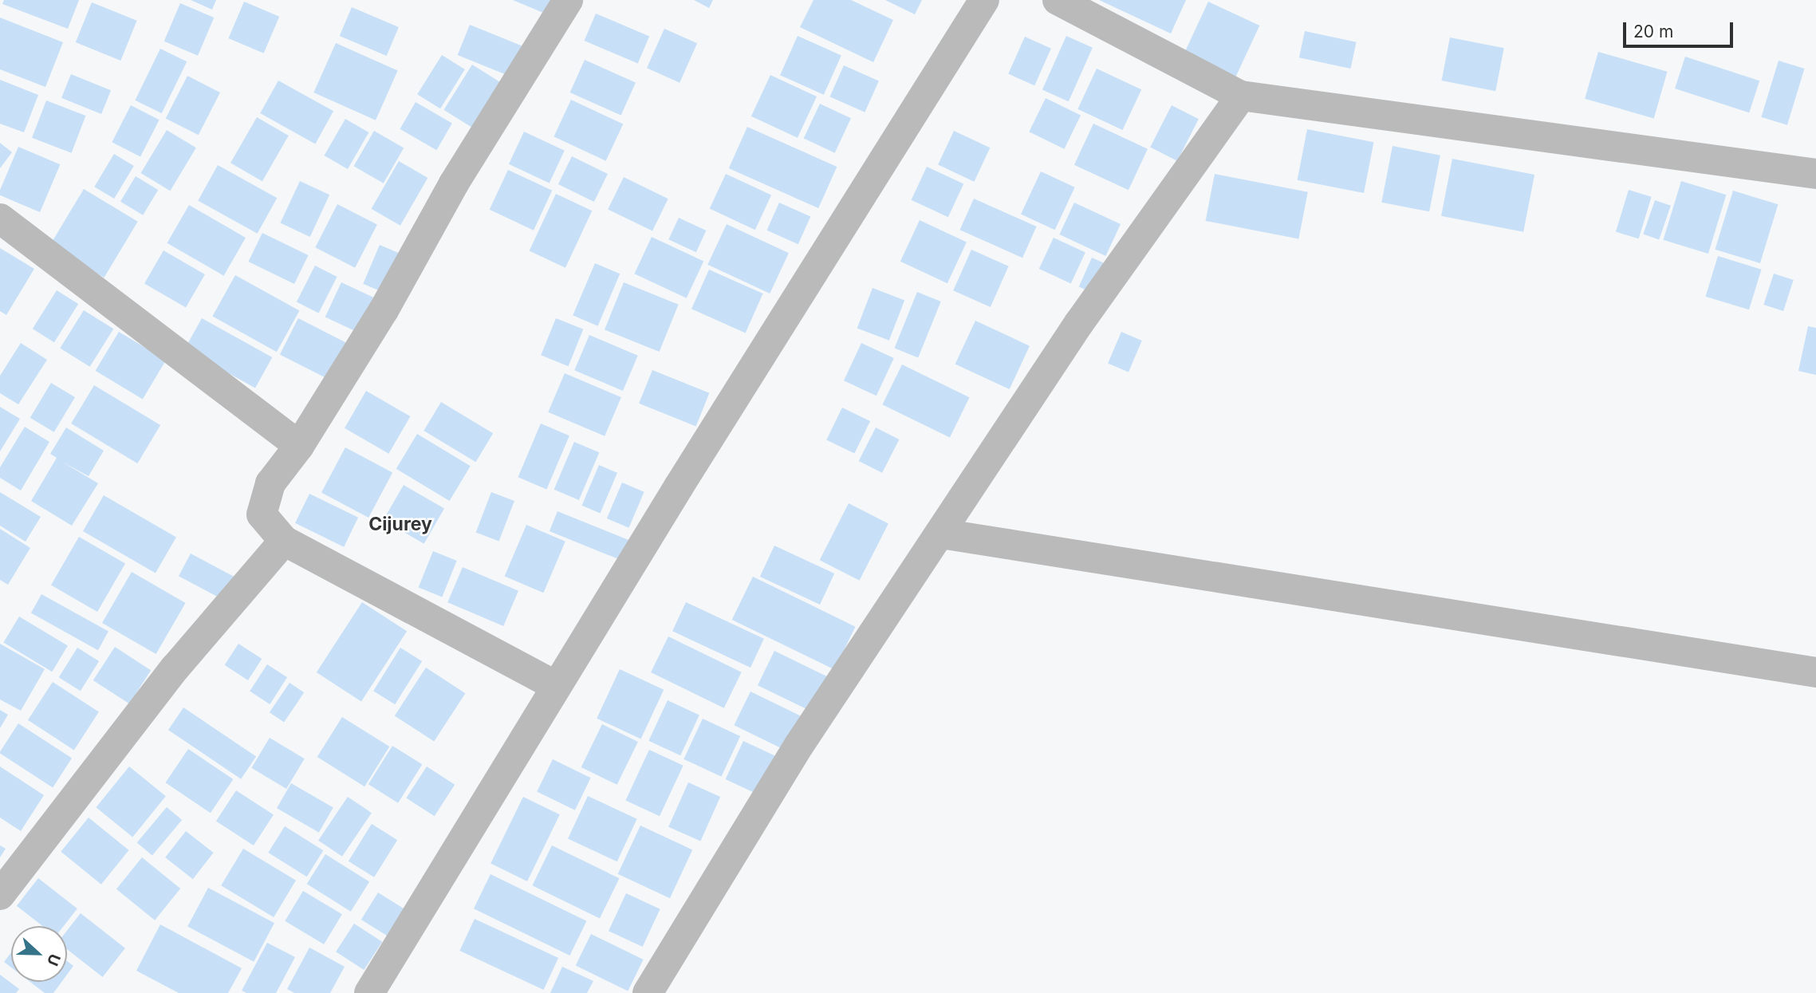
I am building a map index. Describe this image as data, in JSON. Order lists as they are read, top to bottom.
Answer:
{
  "districts": ["Cijurey"],
  "scale_bar": "20 m",
  "north": "right"
}
